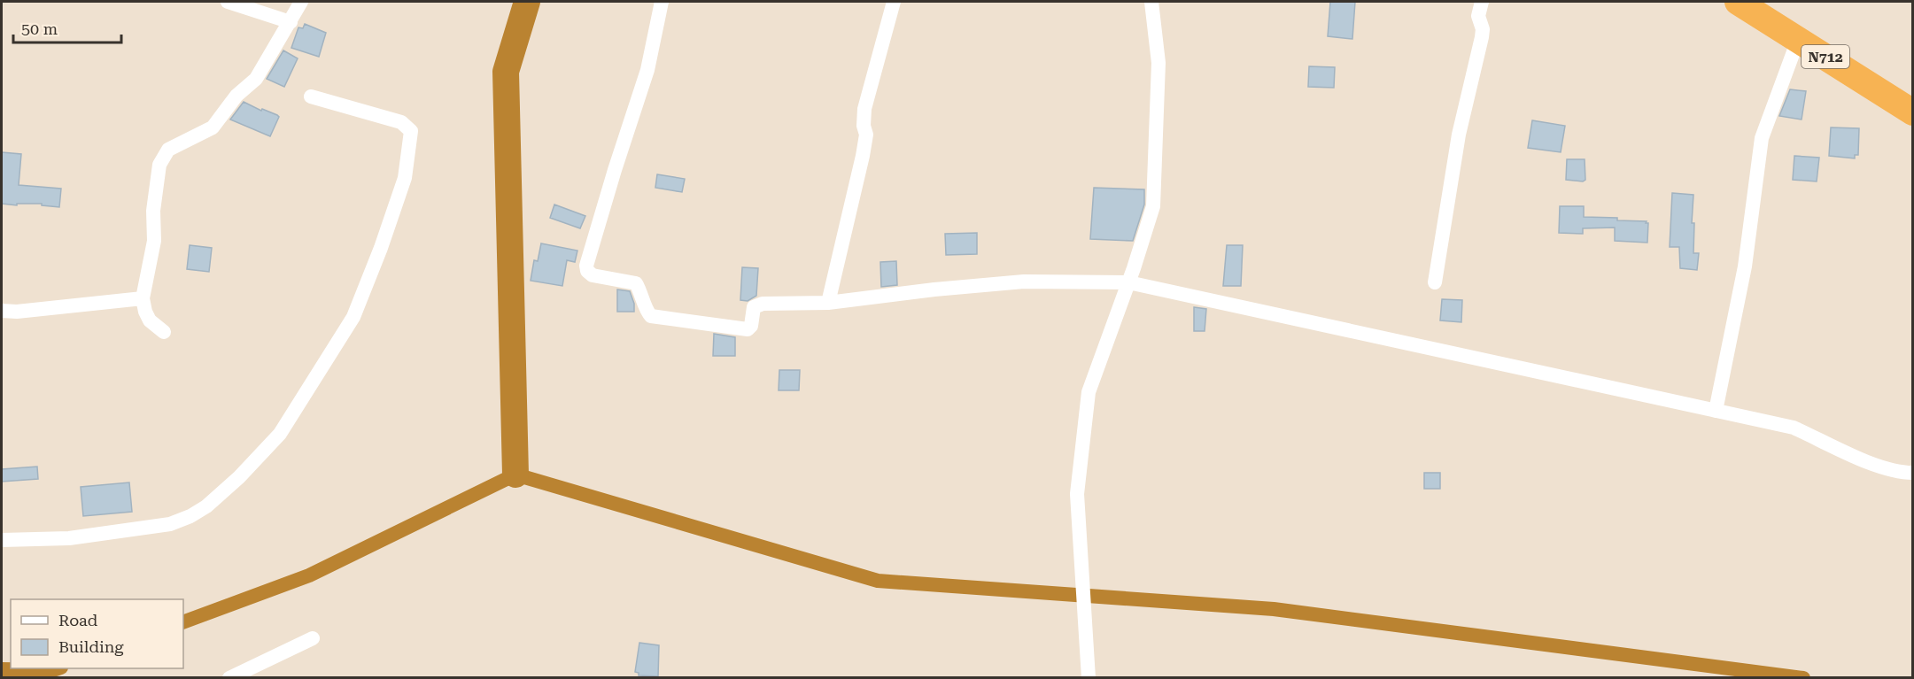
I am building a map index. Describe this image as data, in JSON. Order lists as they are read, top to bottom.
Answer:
{
  "streets": {
    "highway": ["N712"]
  },
  "legend": ["Road", "Building"],
  "scale_bar": "50 m"
}
